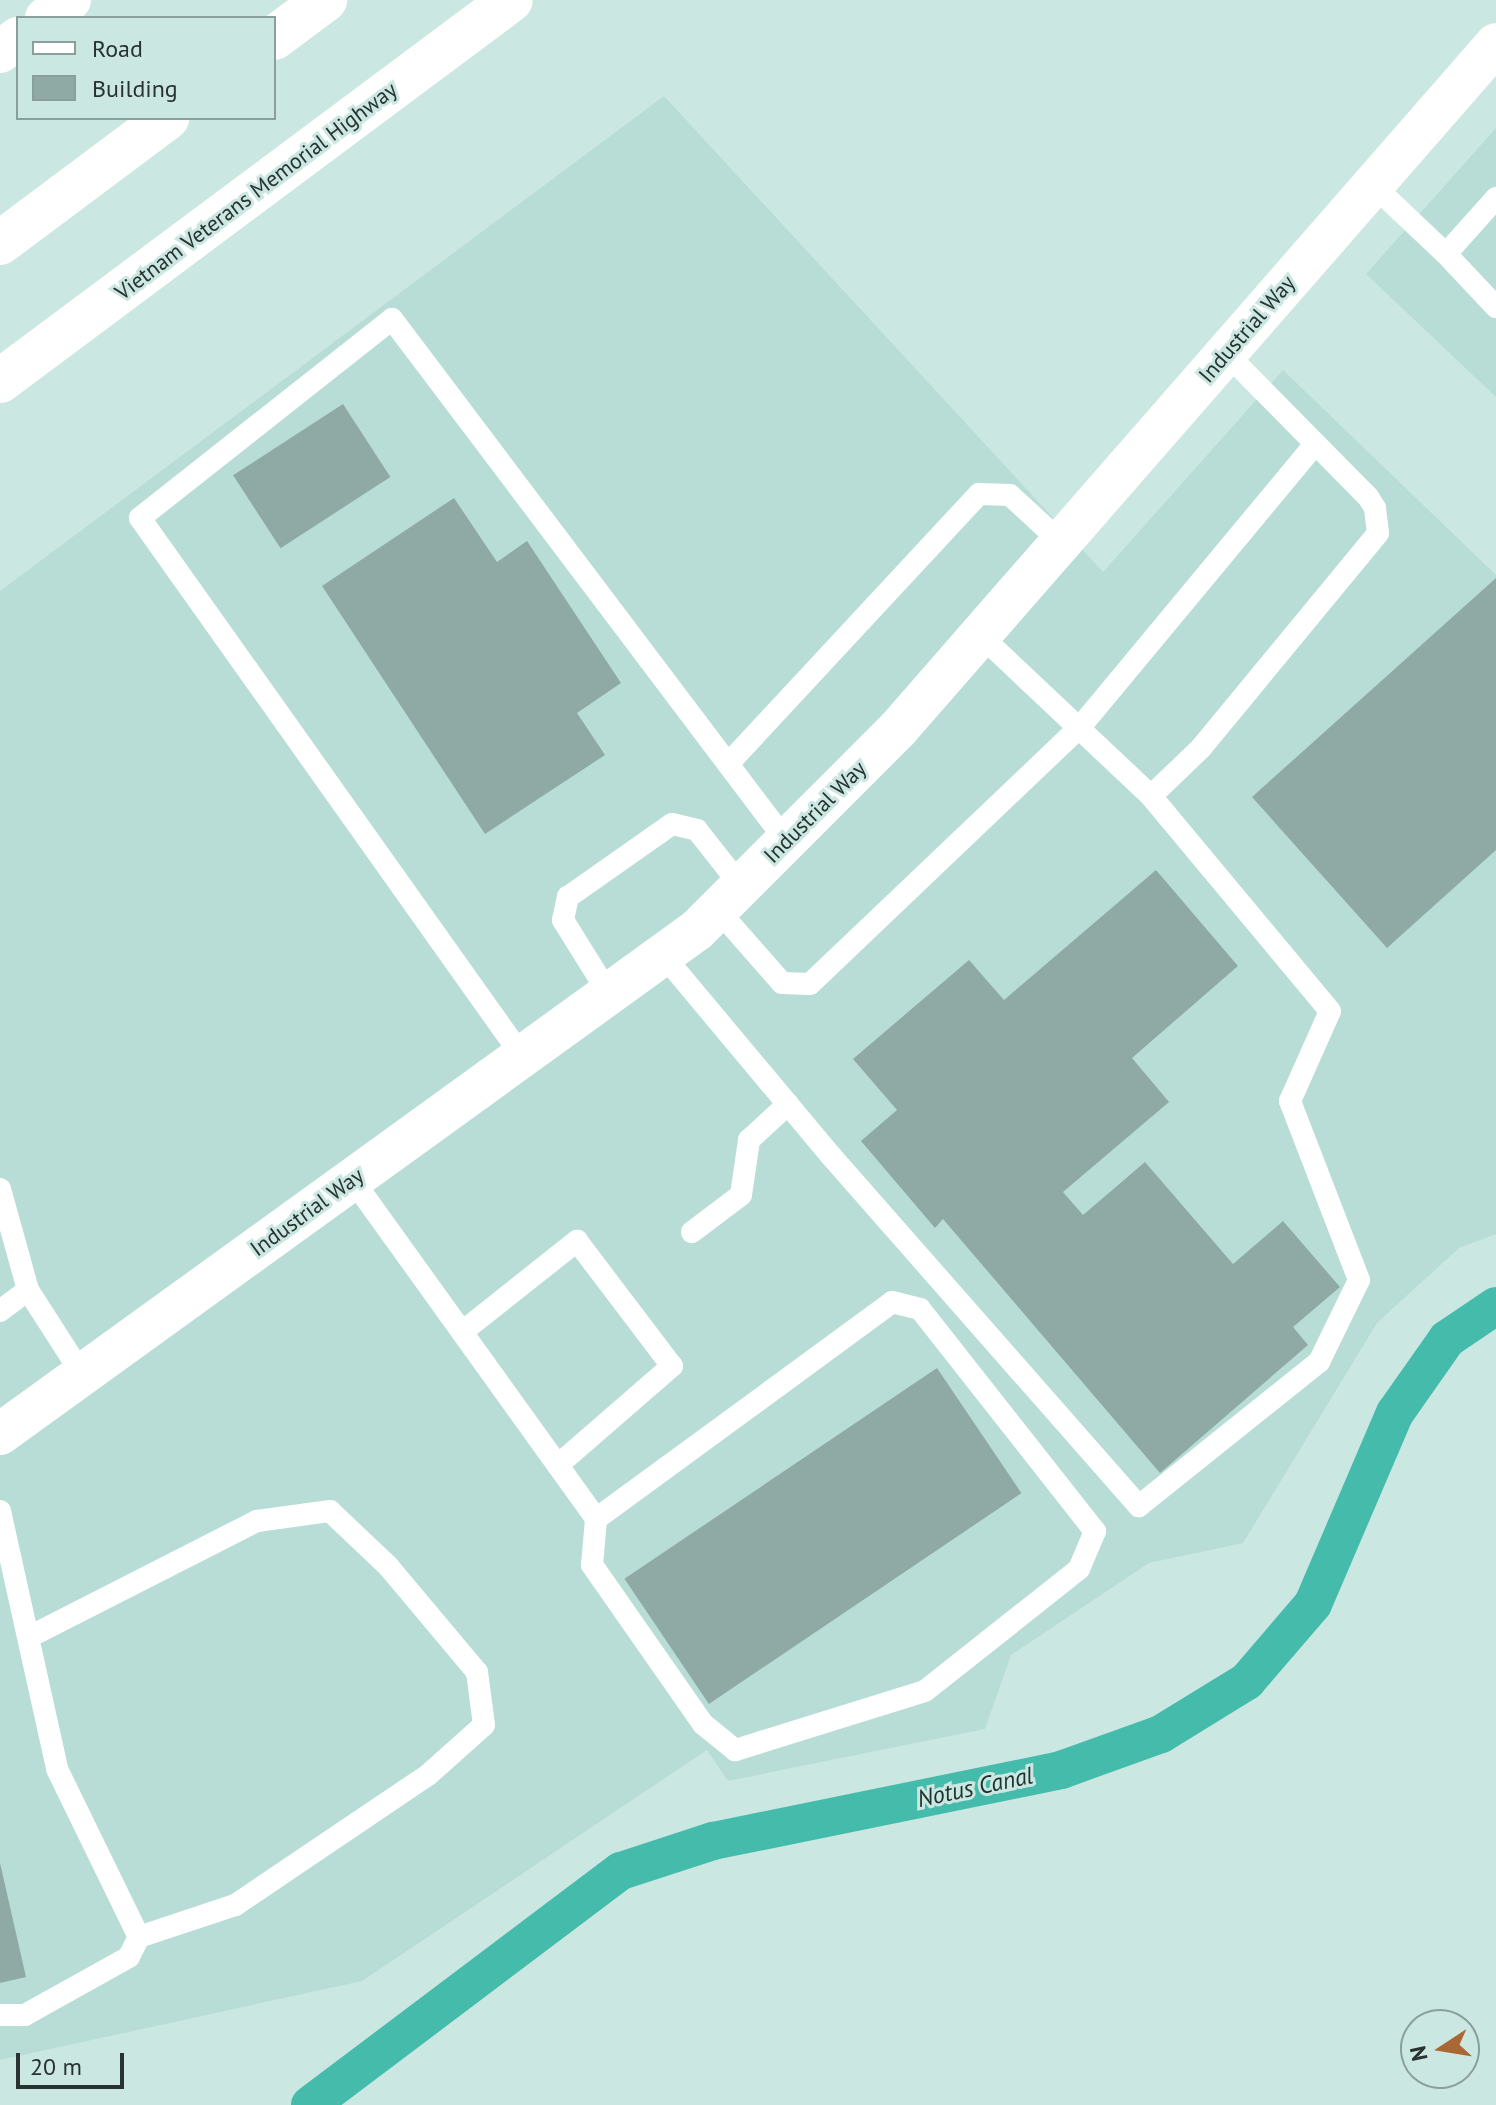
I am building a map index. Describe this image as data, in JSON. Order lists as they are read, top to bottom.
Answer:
{
  "streets": {
    "highway": ["Vietnam Veterans Memorial Highway"],
    "street": ["Industrial Way"]
  },
  "water": ["Notus Canal"],
  "legend": ["Road", "Building"],
  "scale_bar": "20 m",
  "north": "left"
}
